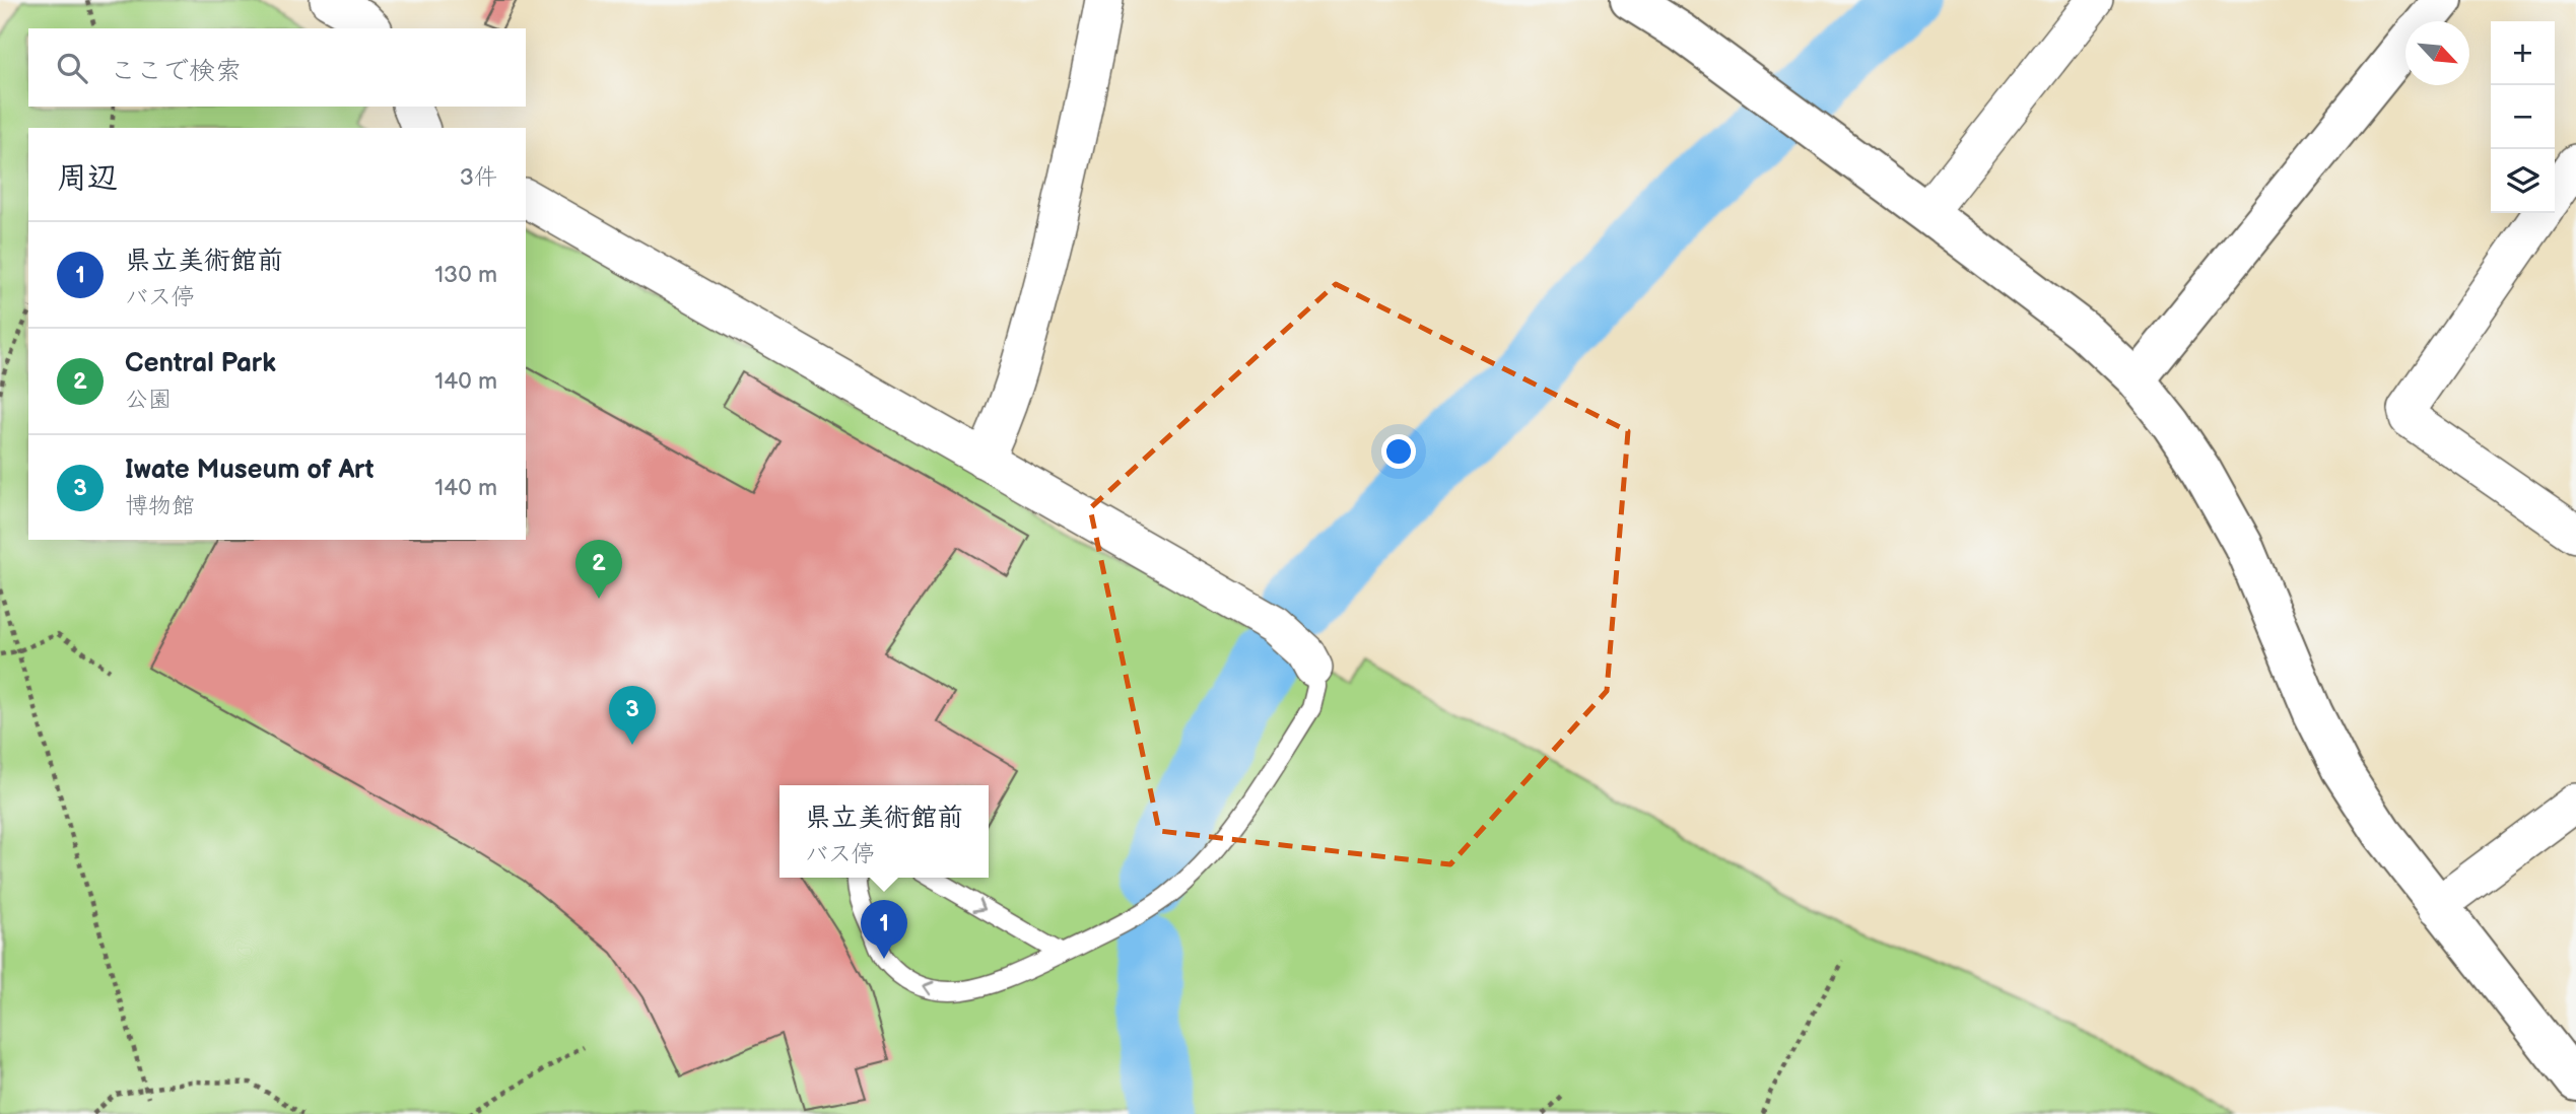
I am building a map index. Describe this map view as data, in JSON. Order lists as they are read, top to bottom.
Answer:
{
  "north": "bottom right",
  "page": {
    "map_buttons": ["+", "−"],
    "search": "ここで検索",
    "heading": ["周辺", "3件"],
    "list": [
      {
        "mark": "1",
        "name": "県立美術館前",
        "note": "バス停",
        "value": "130 m"
      },
      {
        "mark": "2",
        "name": "Central Park",
        "note": "公園",
        "value": "140 m"
      },
      {
        "mark": "3",
        "name": "Iwate Museum of Art",
        "note": "博物館",
        "value": "140 m"
      }
    ],
    "pins": ["2", "3", "1"],
    "popup": ["県立美術館前", "バス停"]
  }
}
